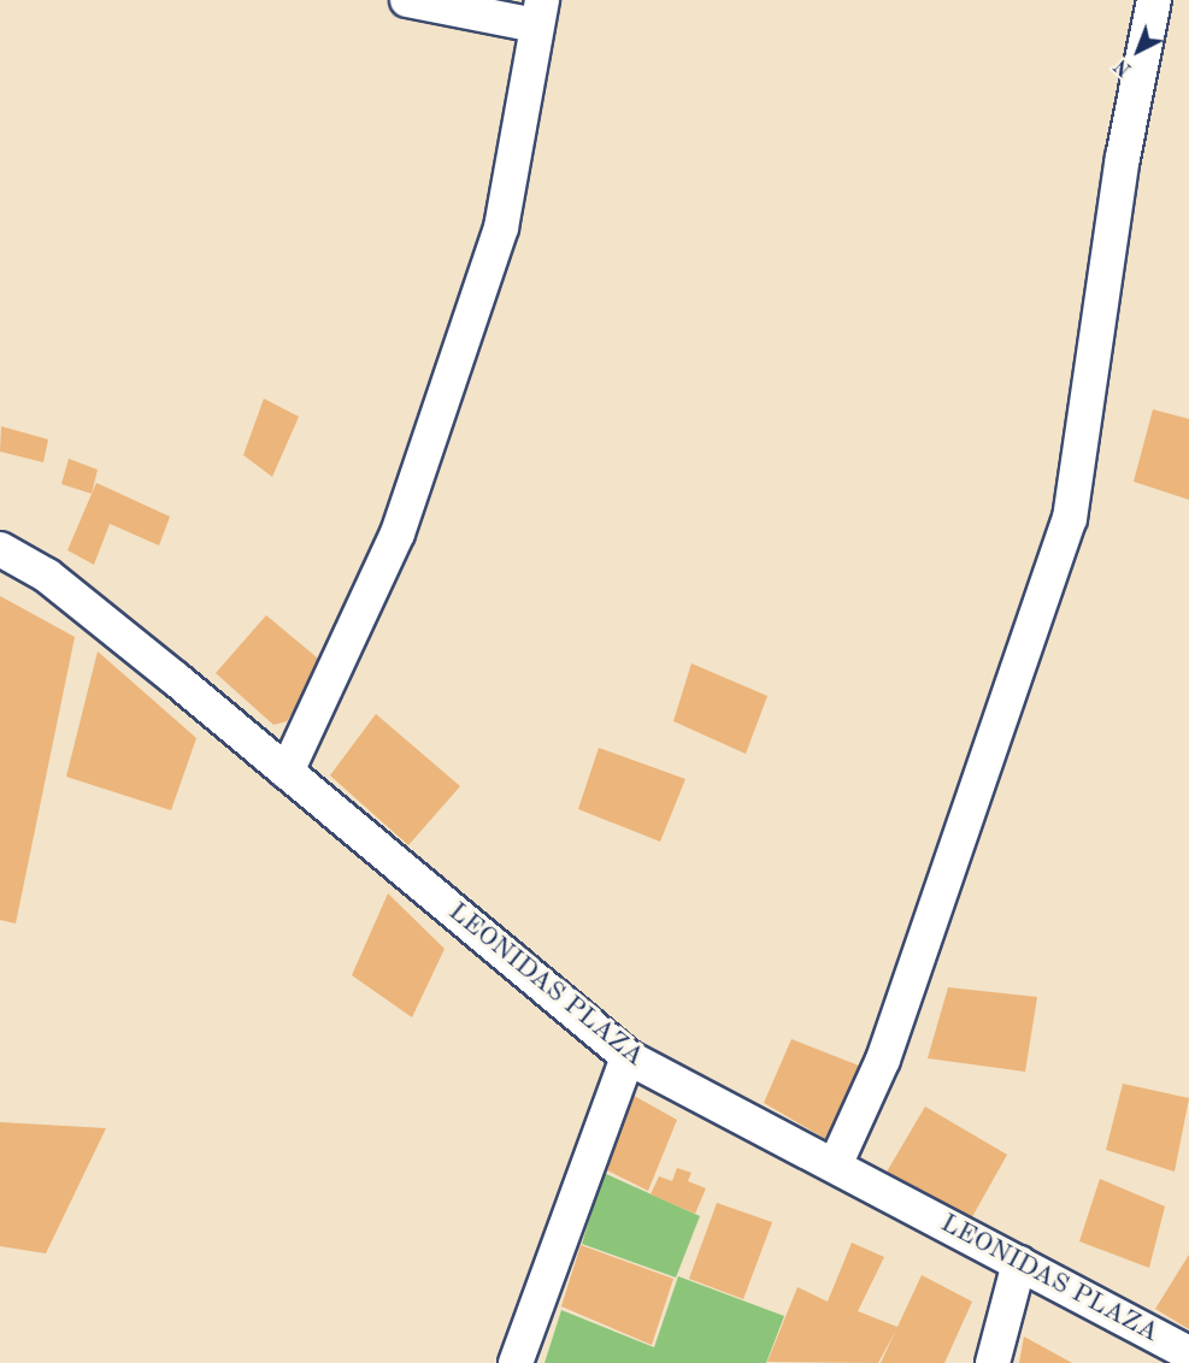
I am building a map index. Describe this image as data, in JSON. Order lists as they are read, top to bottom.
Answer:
{
  "streets": {
    "street": ["LEONIDAS PLAZA"]
  },
  "north": "bottom left"
}
